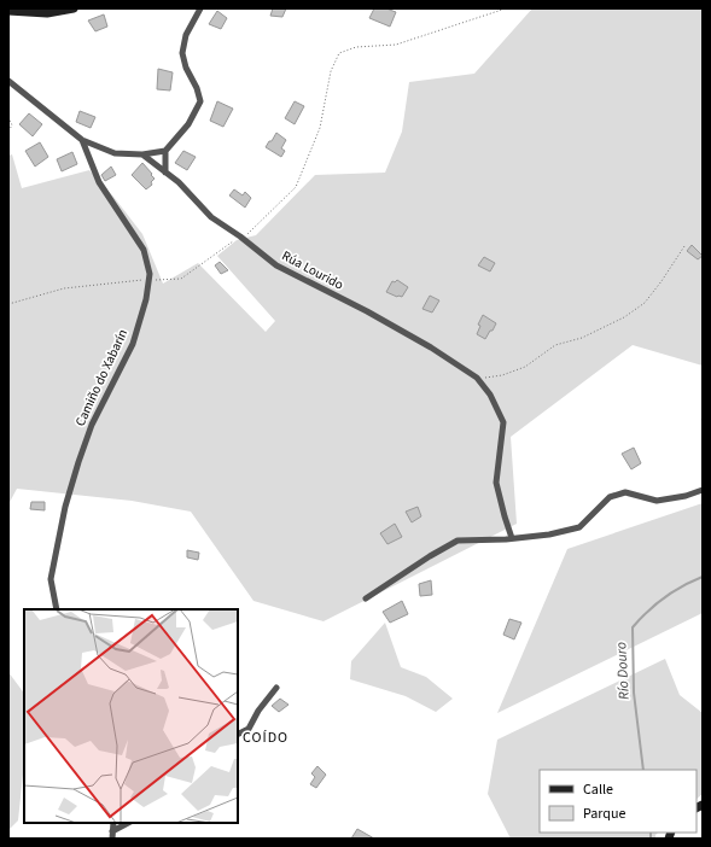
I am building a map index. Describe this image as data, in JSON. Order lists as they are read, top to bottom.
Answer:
{
  "streets": {
    "street": ["Rúa Lourido", "Camiño do Xabarín"]
  },
  "districts": ["COÍDO"],
  "water": ["Río Douro"],
  "legend": ["Calle", "Parque"]
}
